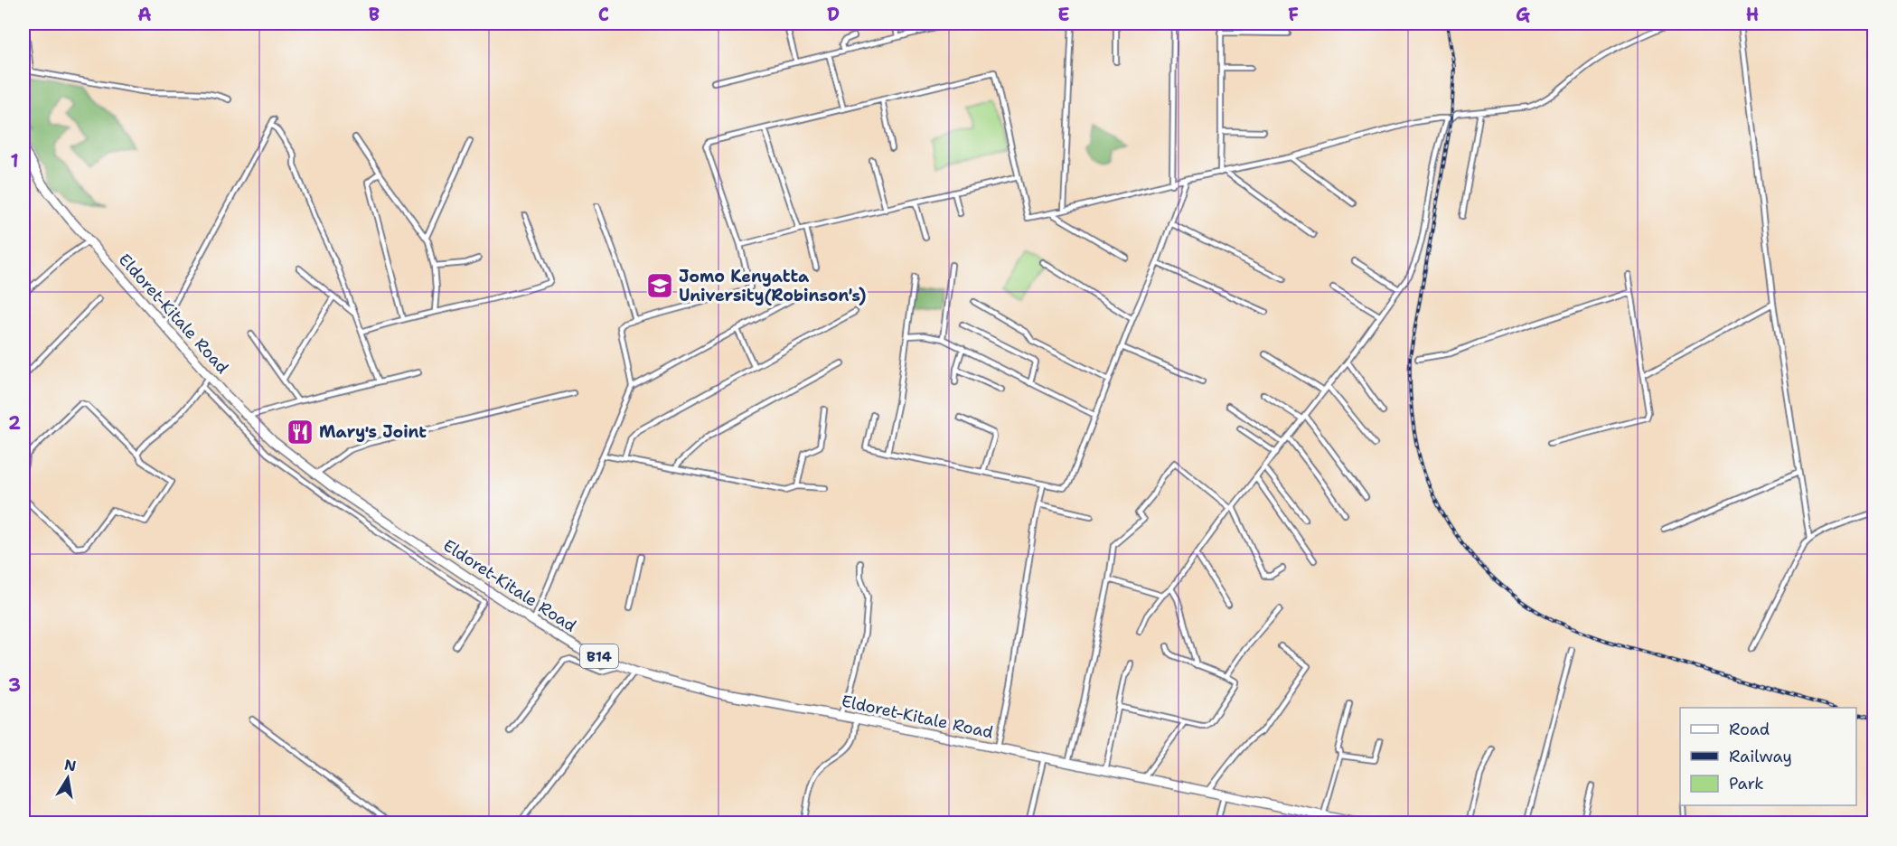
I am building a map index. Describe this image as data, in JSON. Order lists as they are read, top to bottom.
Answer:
{
  "streets": {
    "highway": ["Eldoret-Kitale Road", "B14"]
  },
  "places": {
    "school or university": ["Jomo Kenyatta University(Robinson's)"],
    "restaurant": ["Mary's Joint"]
  },
  "legend": ["Road", "Railway", "Park"],
  "north": "top",
  "grid": {
    "columns": [
      "A",
      "B",
      "C",
      "D",
      "E",
      "F",
      "G",
      "H"
    ],
    "rows": ["1", "2", "3"]
  }
}
